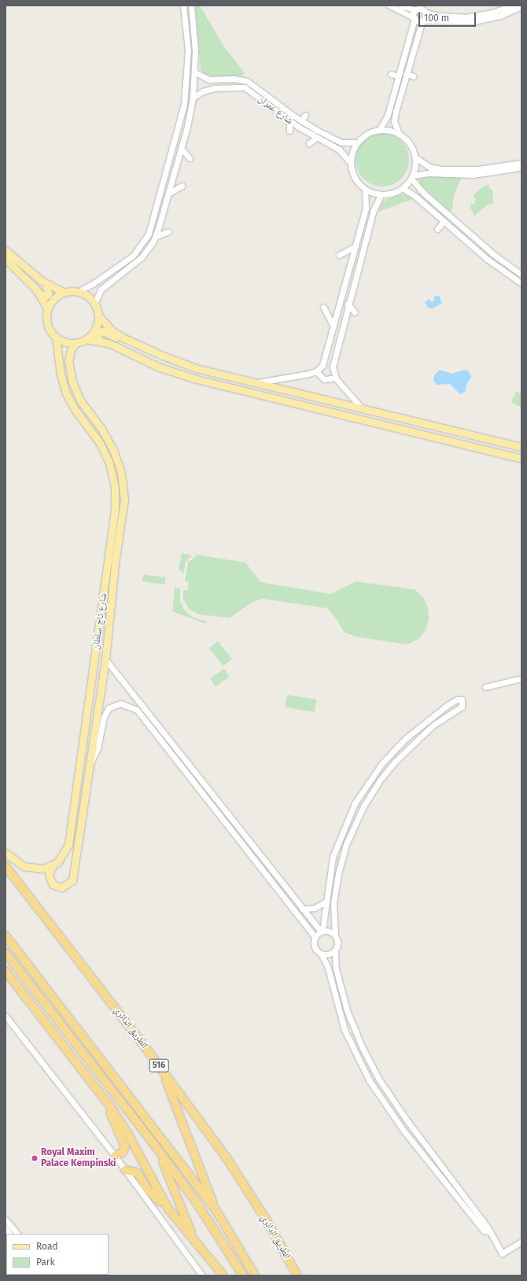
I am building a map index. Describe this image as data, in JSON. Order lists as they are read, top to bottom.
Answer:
{
  "streets": {
    "highway": ["الطريق الدائري", "516"],
    "main road": ["شارع تاج سلطان"],
    "street": ["شارع عمران"]
  },
  "crossings": [
    ["الطريق الدائري", "516"]
  ],
  "places": ["Royal Maxim Palace Kempinski"],
  "legend": ["Road", "Park"],
  "scale_bar": "100 m"
}
